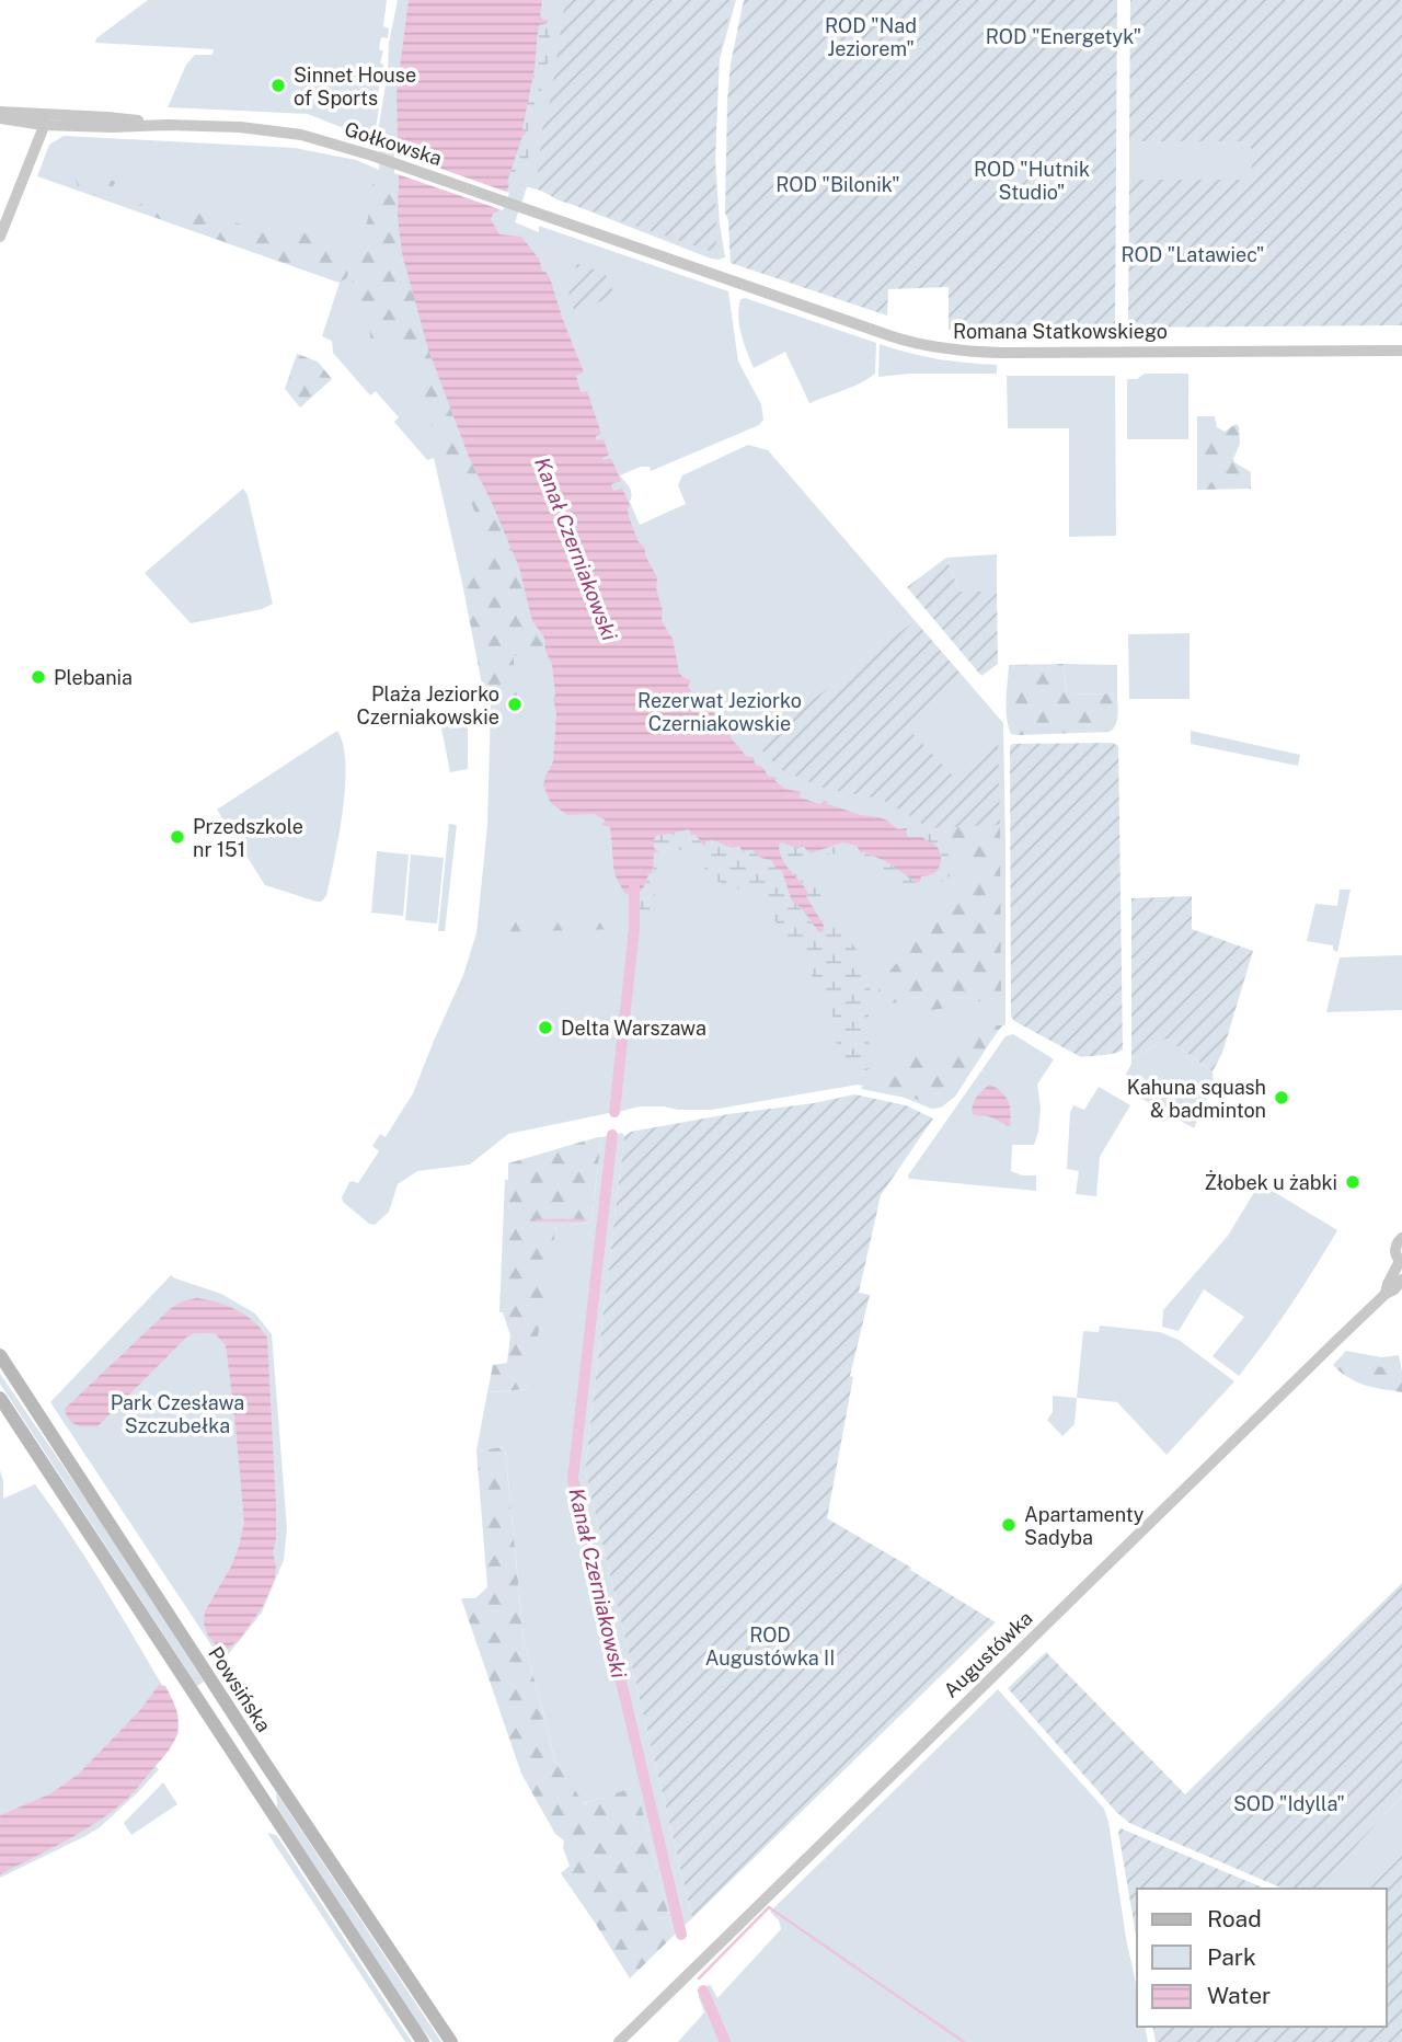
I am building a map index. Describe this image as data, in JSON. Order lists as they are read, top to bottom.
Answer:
{
  "streets": {
    "main road": ["Powsińska"],
    "street": ["Gołkowska", "Romana Statkowskiego", "Augustówka"]
  },
  "crossings": [
    ["Gołkowska", "Romana Statkowskiego"]
  ],
  "water": ["Kanał Czerniakowski"],
  "parks": [
    "ROD \"Nad Jeziorem\"",
    "ROD \"Energetyk\"",
    "ROD \"Hutnik Studio\"",
    "ROD \"Bilonik\"",
    "ROD \"Latawiec\"",
    "Rezerwat Jeziorko Czerniakowskie",
    "Park Czesława Szczubełka",
    "ROD Augustówka II",
    "SOD \"Idylla\""
  ],
  "places": [
    "Sinnet House of Sports",
    "Plebania",
    "Plaża Jeziorko Czerniakowskie",
    "Przedszkole nr 151",
    "Delta Warszawa",
    "Kahuna squash & badminton",
    "Żłobek u żabki",
    "Apartamenty Sadyba"
  ],
  "legend": ["Road", "Park", "Water"]
}
